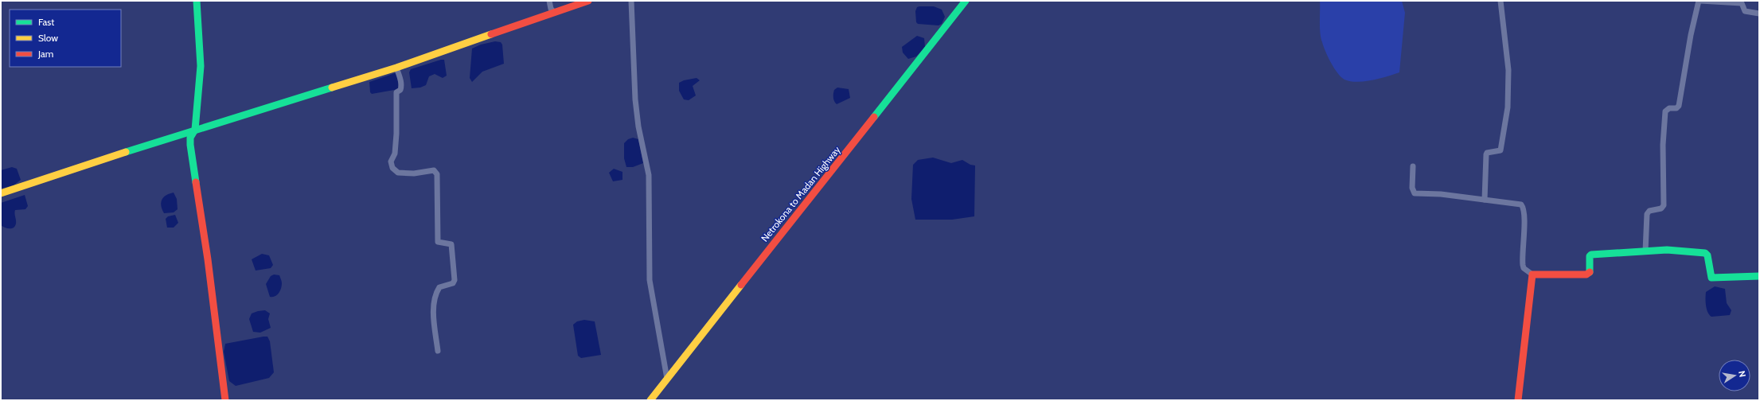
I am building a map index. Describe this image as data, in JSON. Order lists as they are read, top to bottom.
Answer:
{
  "streets": {
    "main road": ["Netrokona to Madan Highway"]
  },
  "legend": ["Fast", "Slow", "Jam"],
  "north": "right"
}
